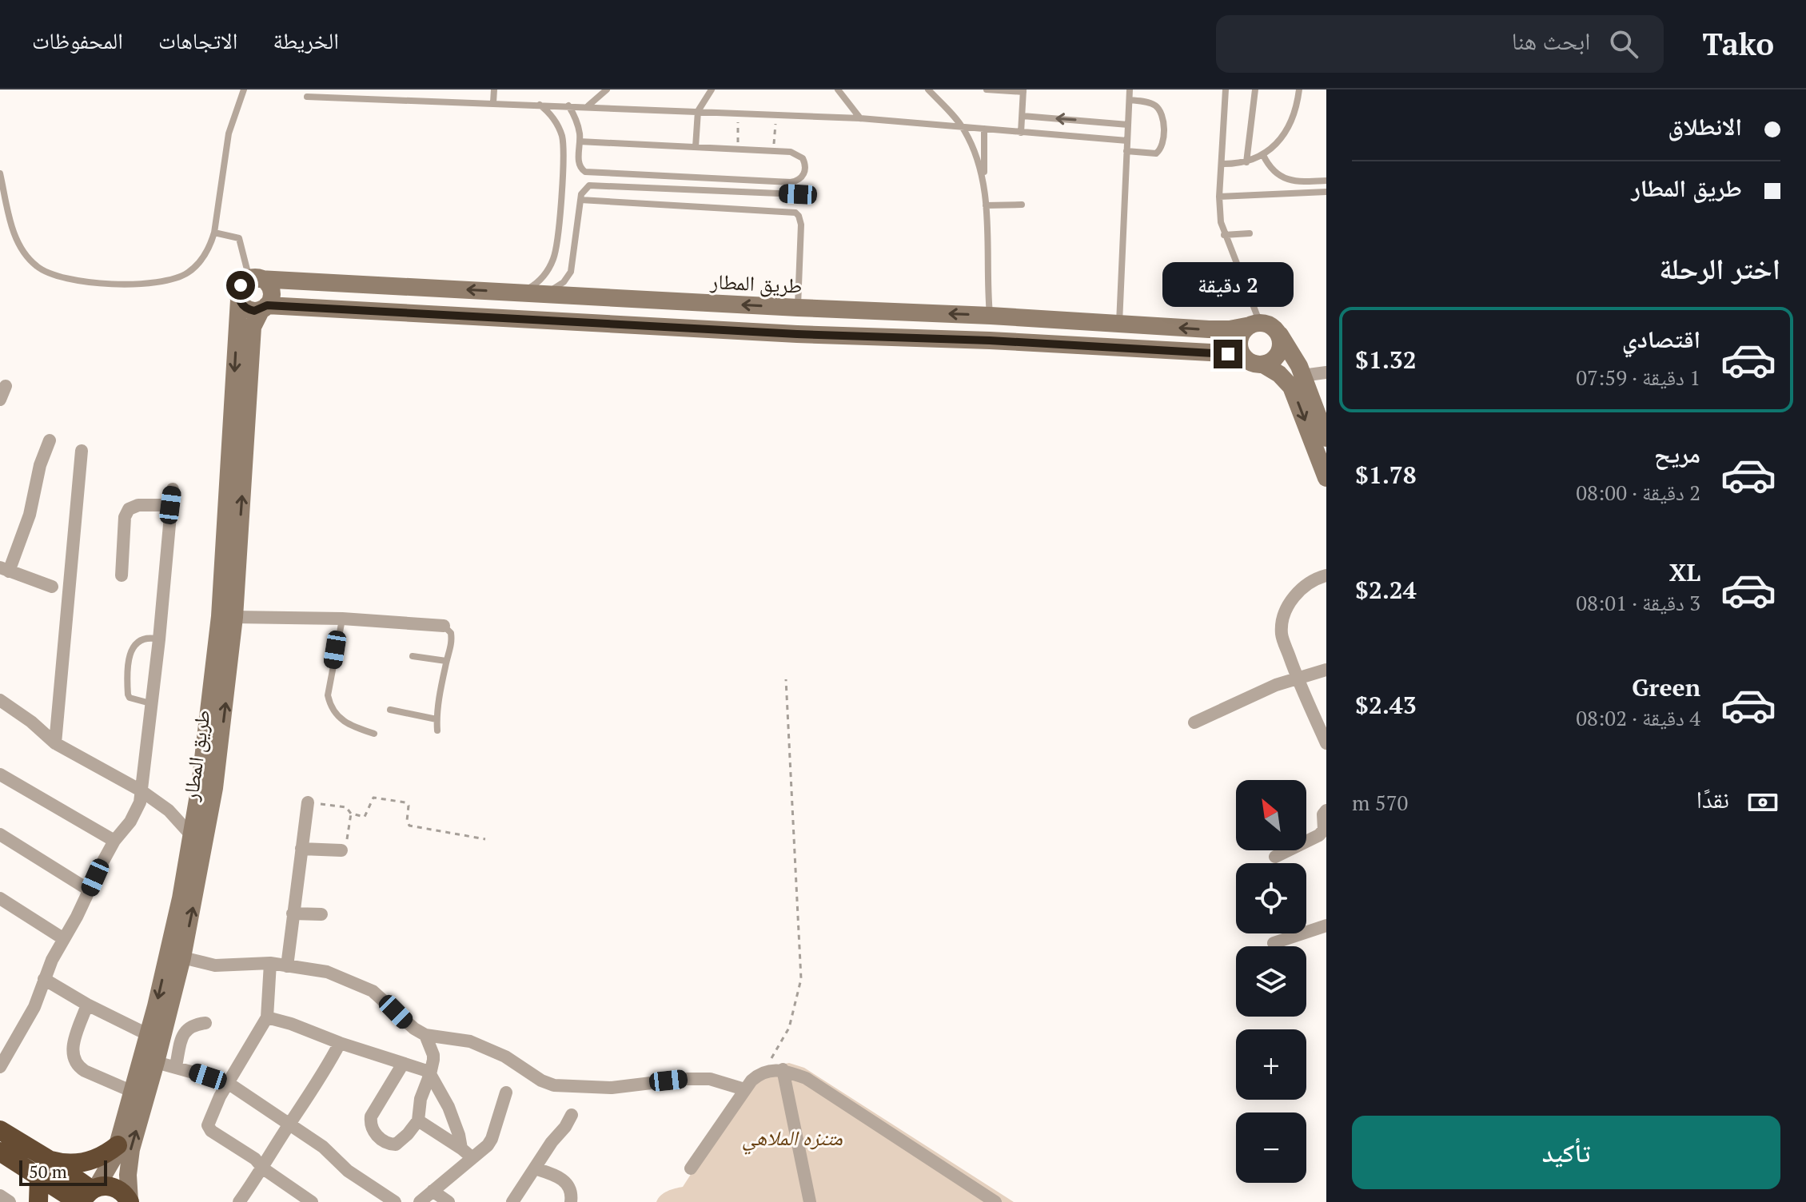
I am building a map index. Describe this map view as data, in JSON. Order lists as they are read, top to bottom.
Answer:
{
  "streets": {
    "main road": ["طريق المطار"]
  },
  "parks": ["متنزه الملاهي"],
  "scale_bar": "50 m",
  "north": "top left",
  "page": {
    "header": "Tako",
    "search": "ابحث هنا",
    "nav": ["الخريطة", "الاتجاهات", "المحفوظات"],
    "banner": ["الانطلاق", "طريق المطار"],
    "heading": "اختر الرحلة",
    "bubble": "2 دقيقة",
    "list": [
      {
        "name": "اقتصادي",
        "note": "1 دقيقة · 07:59",
        "value": "$1.32"
      },
      {
        "name": "مريح",
        "note": "2 دقيقة · 08:00",
        "value": "$1.78"
      },
      {
        "name": "XL",
        "note": "3 دقيقة · 08:01",
        "value": "$2.24"
      },
      {
        "name": "Green",
        "note": "4 دقيقة · 08:02",
        "value": "$2.43"
      }
    ],
    "pay": ["نقدًا", "570 m"],
    "map_buttons": ["+", "−"],
    "buttons": "تأكيد",
    "scale": "50 m"
  }
}
